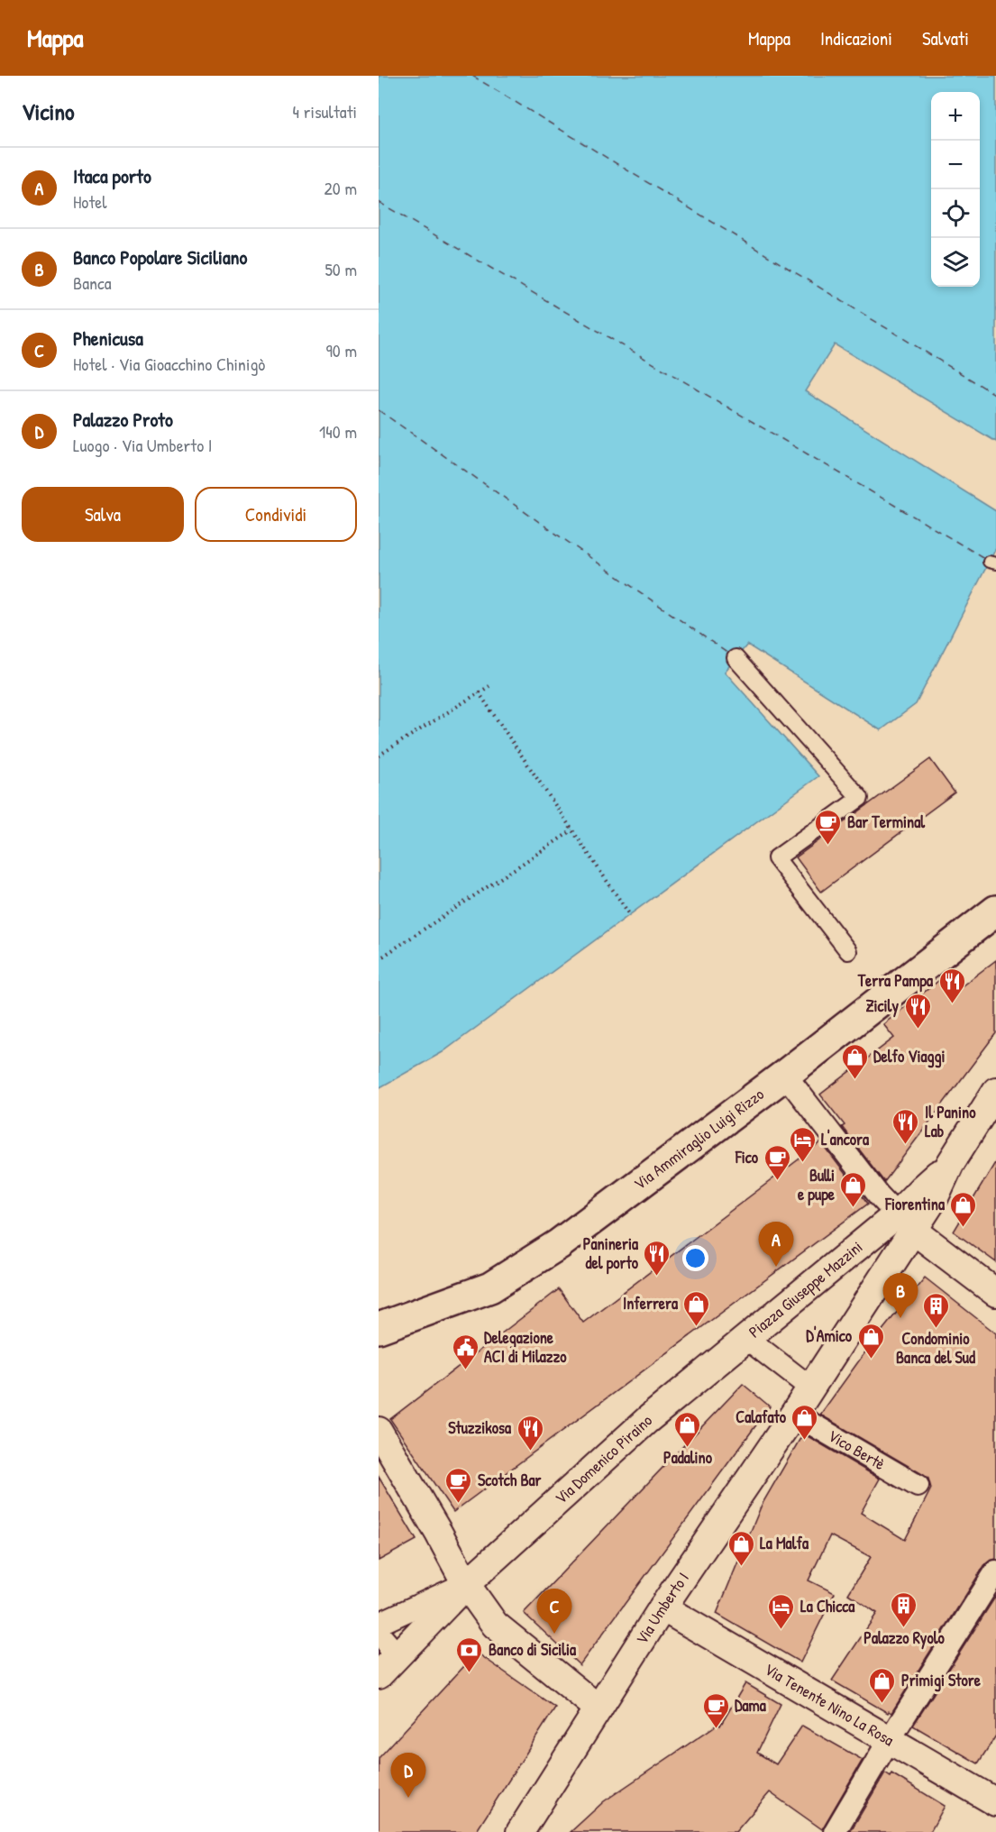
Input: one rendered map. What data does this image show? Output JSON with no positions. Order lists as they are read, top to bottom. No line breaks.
{"streets":{"main road":["Via Ammiraglio Luigi Rizzo"],"street":["Piazza Giuseppe Mazzini","Vico Bertè","Via Domenico Piraino","Via Umberto I","Via Tenente Nino La Rosa"]},"crossings":[["Piazza Giuseppe Mazzini","Via Domenico Piraino"],["Piazza Giuseppe Mazzini","Via Umberto I"],["Vico Bertè","Via Umberto I"],["Via Umberto I","Via Tenente Nino La Rosa"]],"places":{"cafe":["Bar Terminal","Fico","Scotch Bar","Dama"],"restaurant":["Terra Pampa","Zicily","Il Panino Lab","Panineria del porto","Stuzzikosa"],"shop":["Delfo Viaggi","Bulli e pupe","Fiorentina","Inferrera","D'Amico","Calafato","Padalino","La Malfa","Primigi Store"],"hotel":["L'ancora","La Chicca"],"building":["Condominio Banca del Sud","Palazzo Ryolo"],"public building":["Delegazione ACI di Milazzo"],"bank":["Banco di Sicilia"]},"page":{"header":"Mappa","nav":["Mappa","Indicazioni","Salvati"],"heading":["Vicino","4 risultati"],"map_buttons":["+","−"],"list":[{"mark":"A","name":"Itaca porto","note":"Hotel","value":"20 m"},{"mark":"B","name":"Banco Popolare Siciliano","note":"Banca","value":"50 m"},{"mark":"C","name":"Phenicusa","note":"Hotel · Via Gioacchino Chinigò","value":"90 m"},{"mark":"D","name":"Palazzo Proto","note":"Luogo · Via Umberto I","value":"140 m"}],"buttons":["Salva","Condividi"],"pins":["A","B","C","D"]}}
